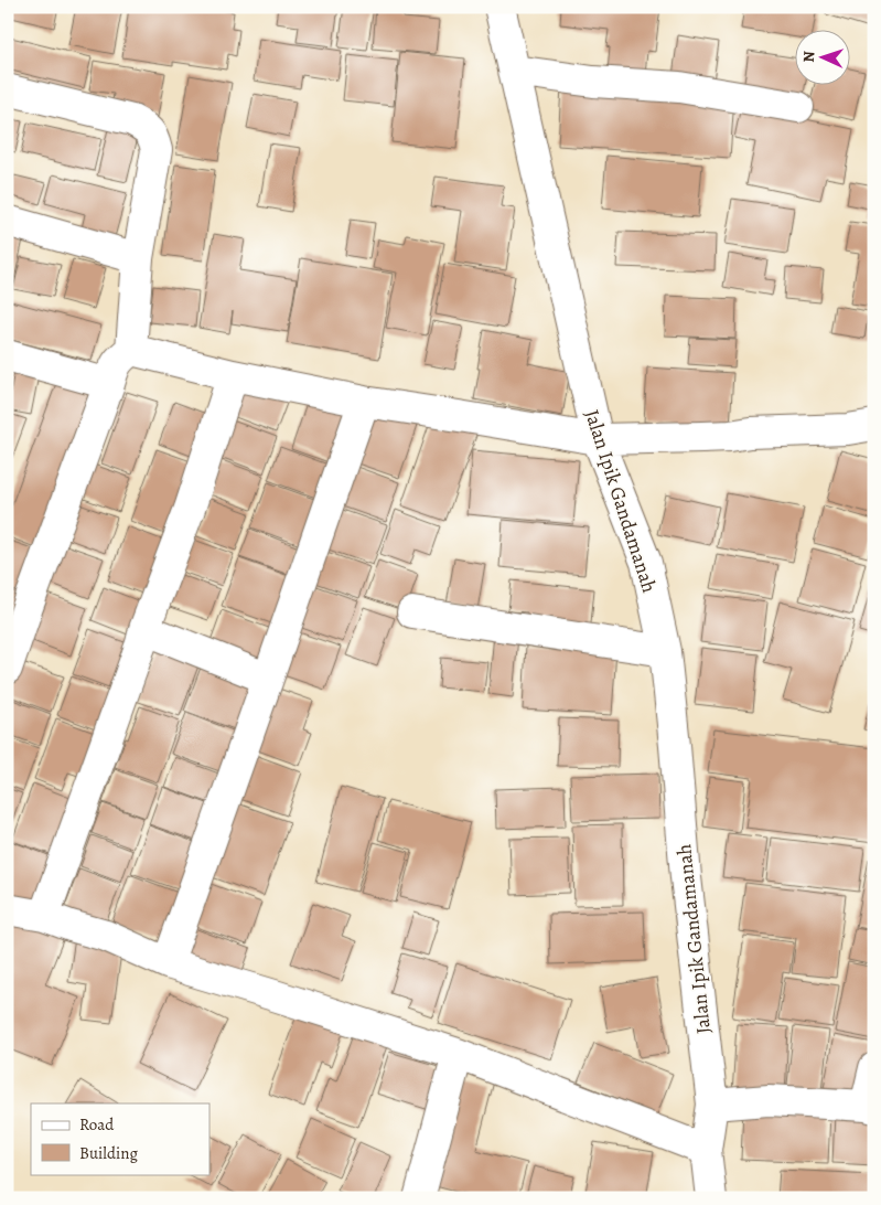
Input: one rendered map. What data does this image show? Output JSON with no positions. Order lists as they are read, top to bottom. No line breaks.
{"streets":{"street":["Jalan Ipik Gandamanah"]},"legend":["Road","Building"],"north":"left"}
